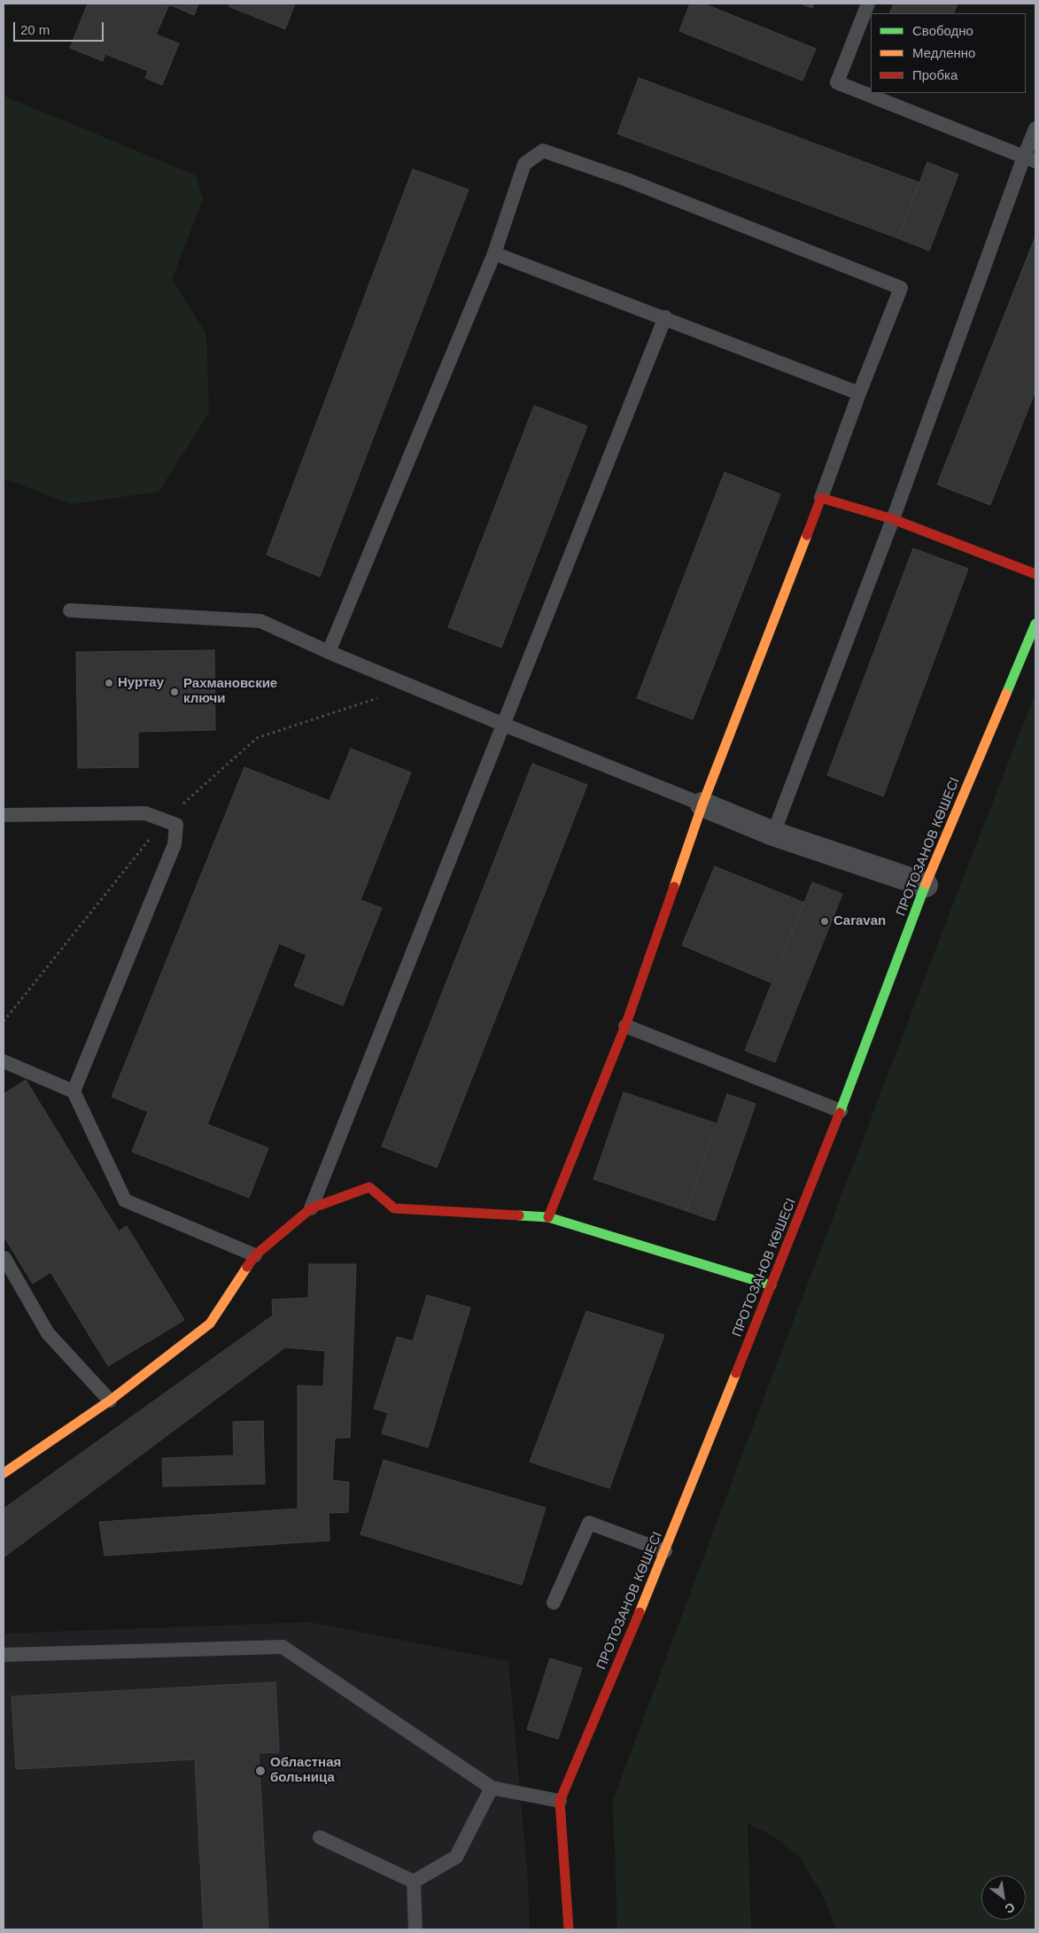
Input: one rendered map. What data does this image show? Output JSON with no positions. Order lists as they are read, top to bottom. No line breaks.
{"streets":{"street":["ПРОТОЗАНОВ КӨШЕСІ"]},"places":["Нуртау","Рахмановские ключи","Caravan","Областная больница"],"legend":["Свободно","Медленно","Пробка"],"scale_bar":"20 m","north":"bottom right"}
